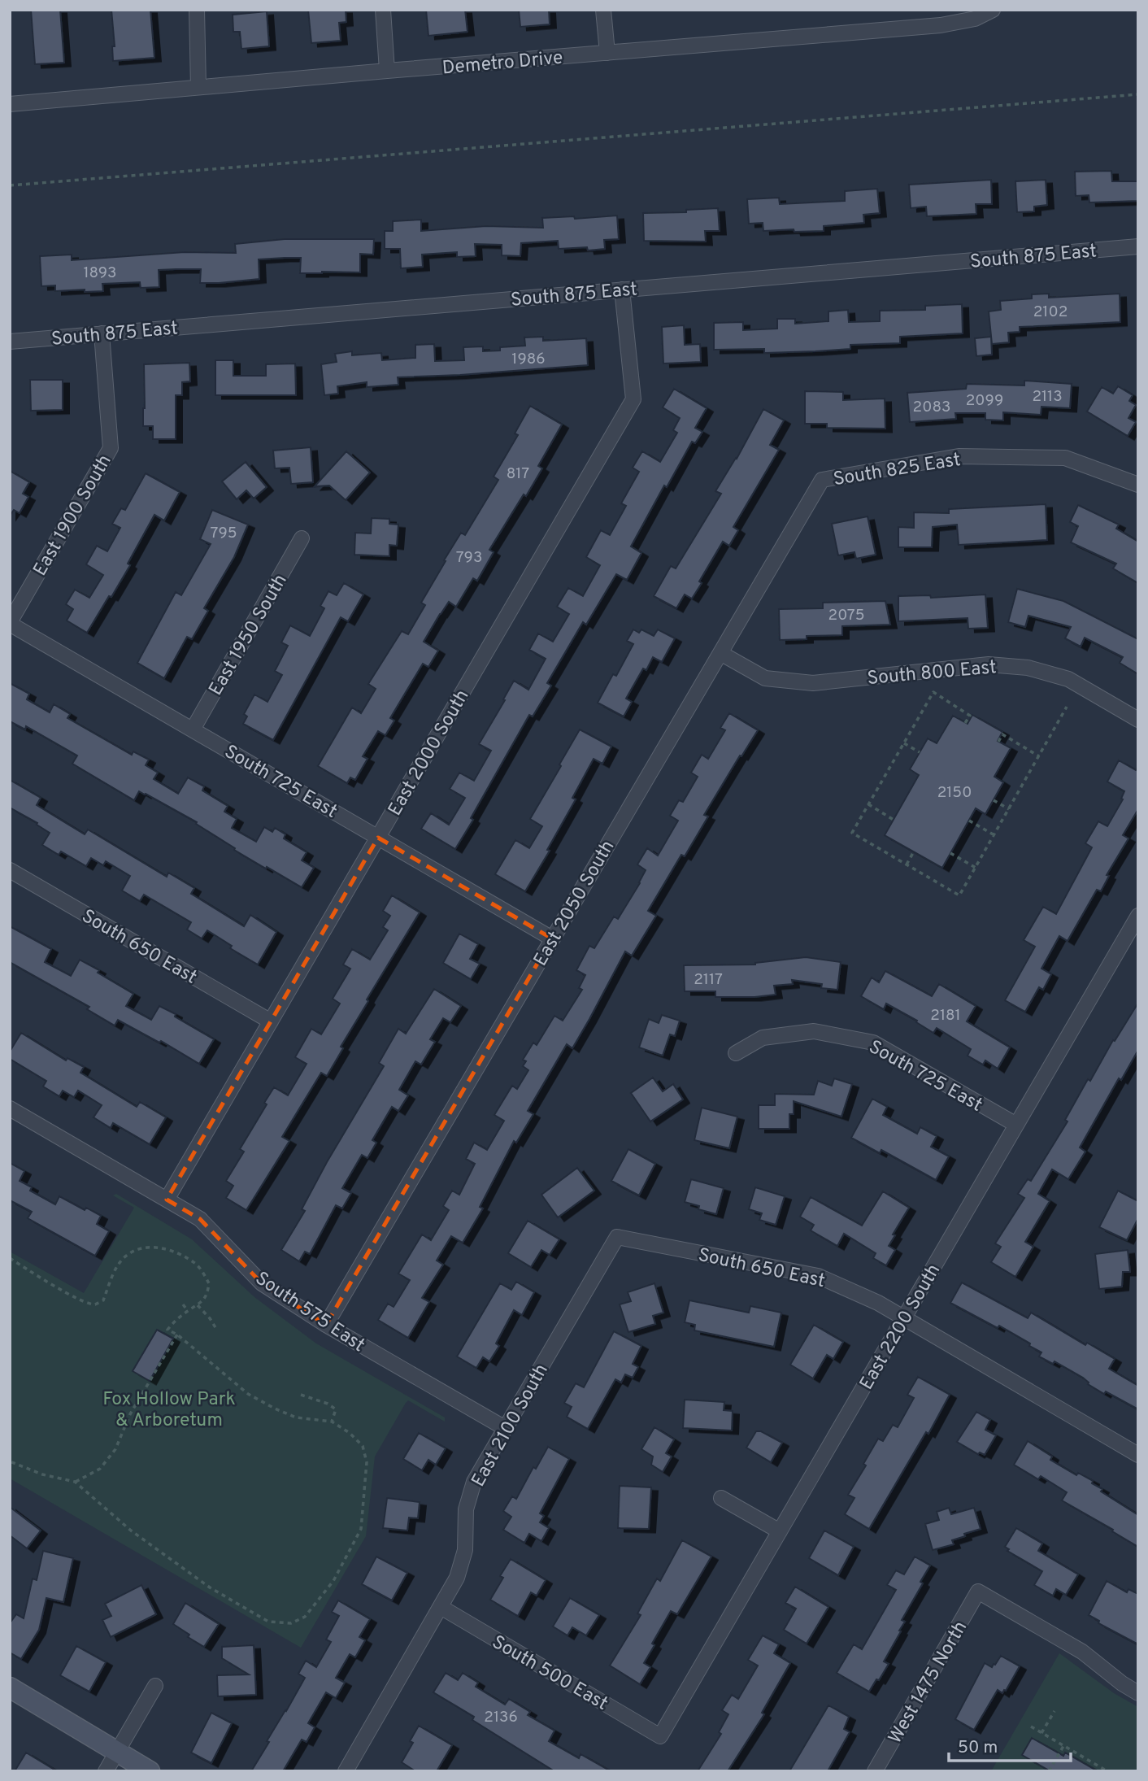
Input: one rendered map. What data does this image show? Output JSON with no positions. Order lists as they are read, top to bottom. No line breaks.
{"streets":{"street":["Demetro Drive","South 875 East","South 825 East","East 1900 South","East 1950 South","South 800 East","East 2000 South","South 725 East","East 2050 South","South 650 East","South 575 East","East 2200 South","East 2100 South","South 500 East","West 1475 North"]},"crossings":[["South 875 East","East 1900 South"],["South 875 East","East 2000 South"],["South 825 East","East 2050 South"],["East 1900 South","South 725 East"],["East 1950 South","South 725 East"],["South 800 East","East 2050 South"],["East 2000 South","South 725 East"],["East 2000 South","South 650 East"],["East 2000 South","South 575 East"],["South 725 East","East 2050 South"],["South 725 East","East 2200 South"],["East 2050 South","South 575 East"],["South 650 East","East 2200 South"],["South 650 East","East 2100 South"],["South 575 East","East 2100 South"],["East 2200 South","South 500 East"],["East 2100 South","South 500 East"]],"parks":["Fox Hollow Park & Arboretum"],"house_numbers":["1893","2102","1986","2113","2099","2083","817","795","793","2075","2150","2117","2181","2136"],"scale_bar":"50 m"}
